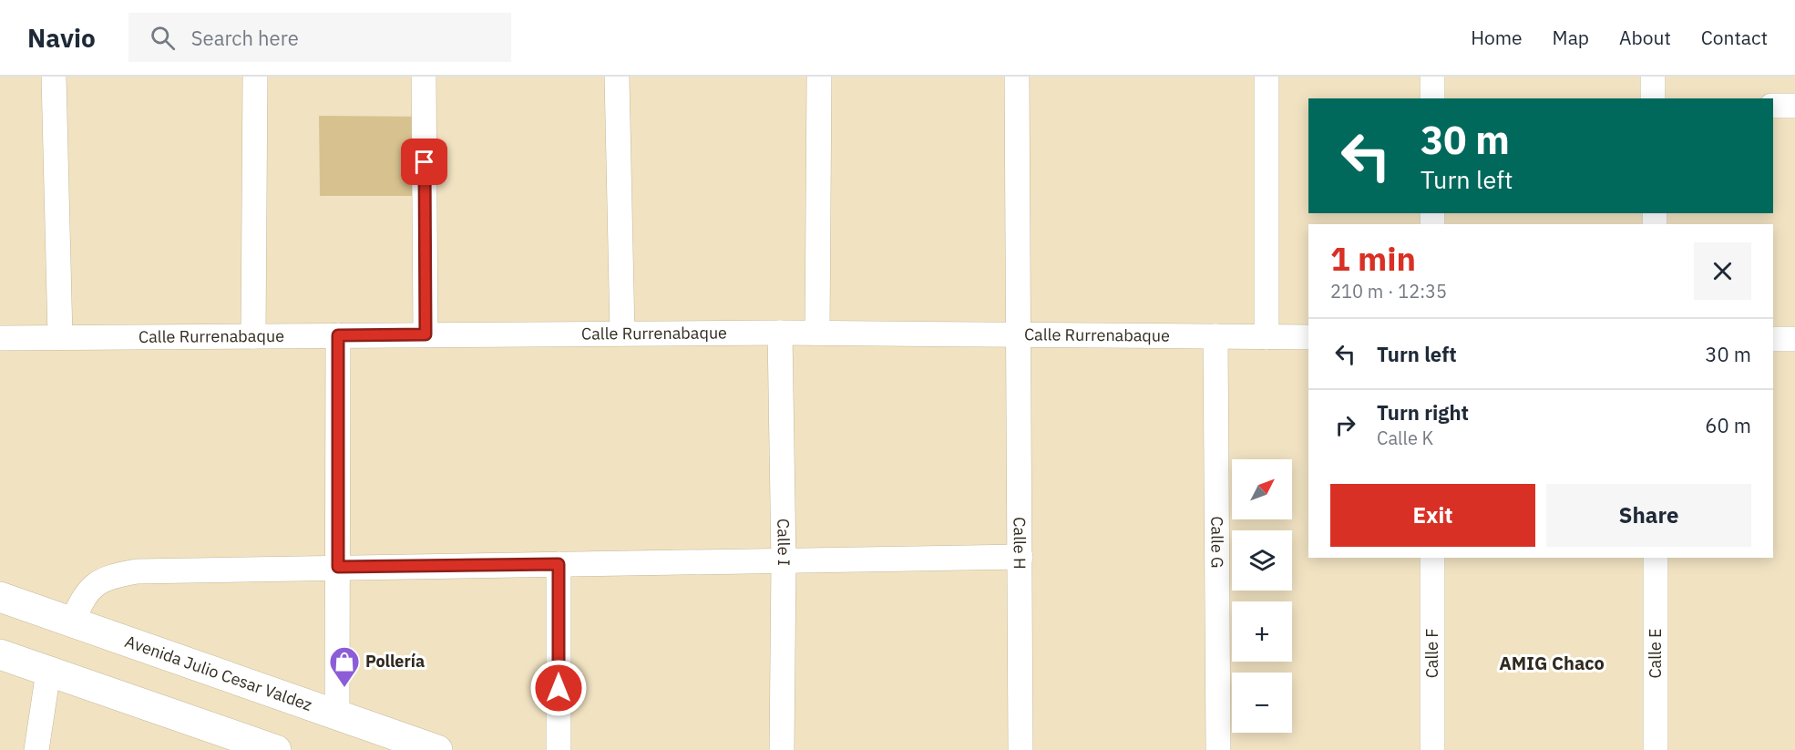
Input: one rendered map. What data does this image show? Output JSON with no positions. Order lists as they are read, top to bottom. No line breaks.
{"streets":{"main road":["Avenida Julio Cesar Valdez"],"street":["Calle Rurrenabaque","Calle I","Calle H","Calle G","Calle F","Calle E"]},"crossings":[["Calle Rurrenabaque","Calle I"],["Calle Rurrenabaque","Calle H"],["Calle Rurrenabaque","Calle G"]],"districts":["AMIG Chaco"],"places":{"shop":["Pollería"]},"north":"top right","page":{"header":"Navio","search":"Search here","nav":["Home","Map","About","Contact"],"turn":["30 m","Turn left"],"heading":["1 min","210 m · 12:35"],"list":[{"name":"Turn left","value":"30 m"},{"name":"Turn right","note":"Calle K","value":"60 m"}],"map_buttons":["+","−"],"buttons":["Exit","Share"]}}
